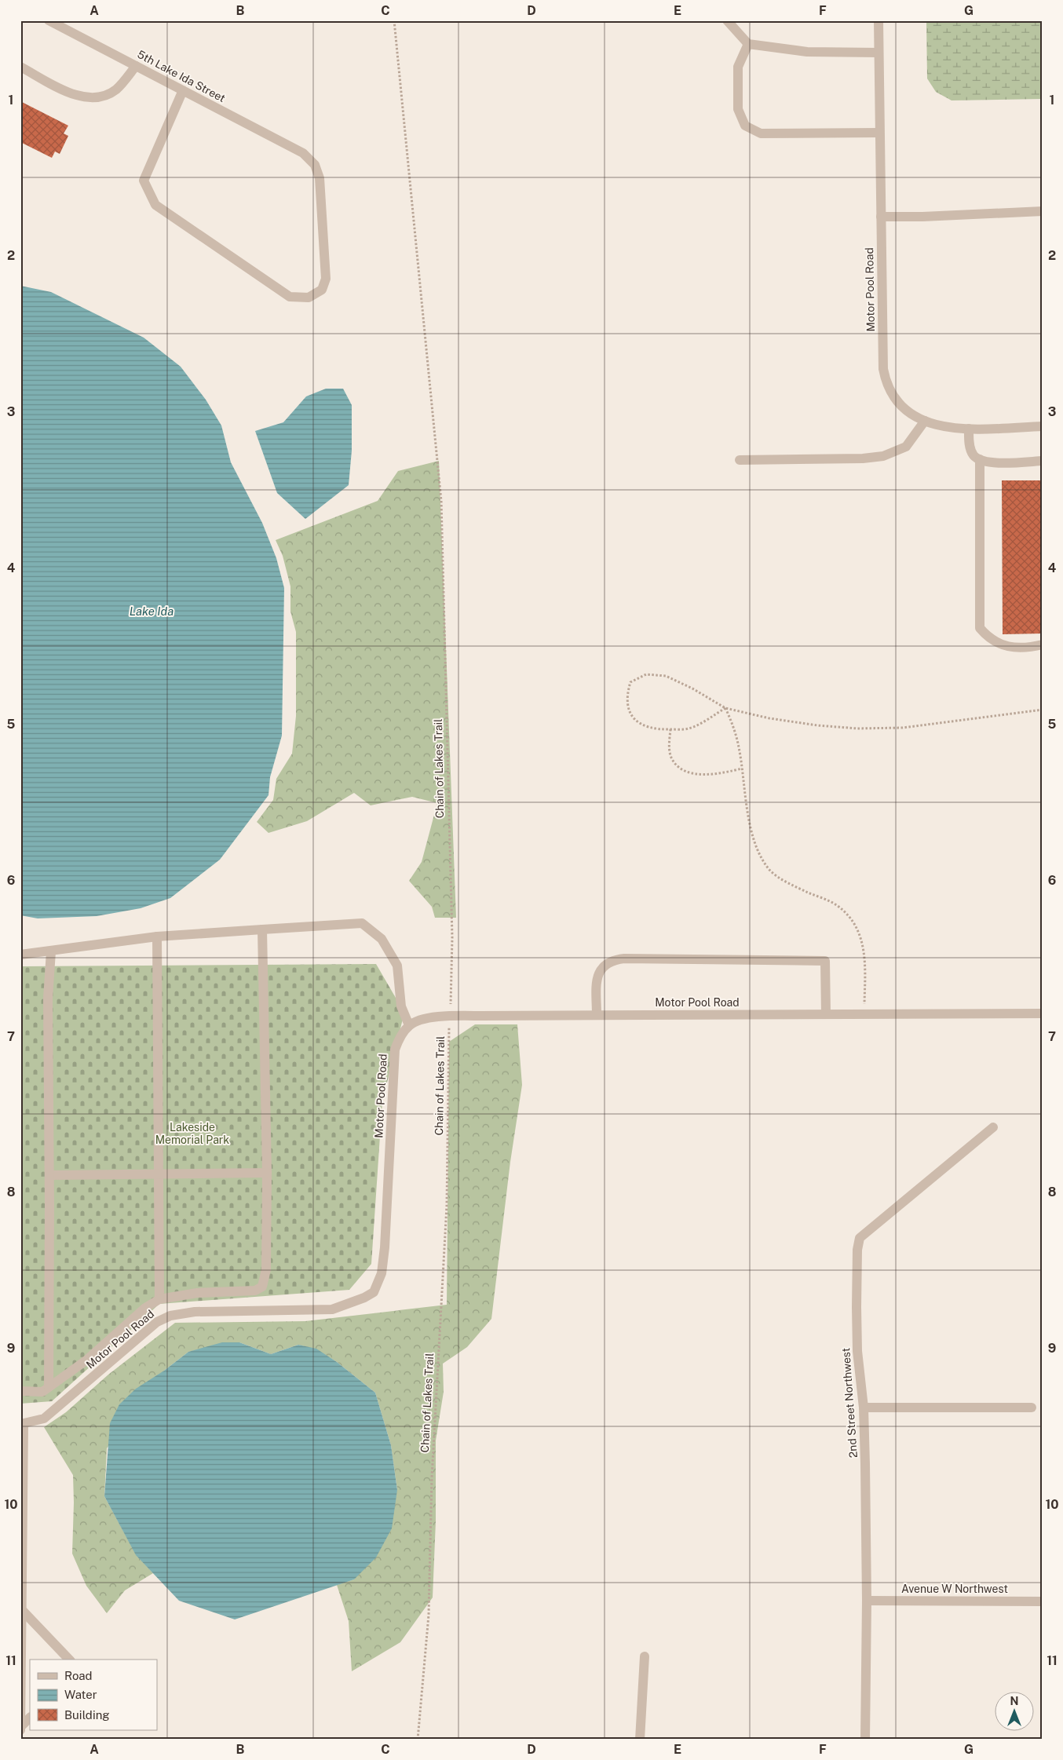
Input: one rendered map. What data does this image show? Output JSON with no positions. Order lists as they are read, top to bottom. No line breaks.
{"streets":{"street":["5th Lake Ida Street","Motor Pool Road","2nd Street Northwest","Avenue W Northwest"],"path":["Chain of Lakes Trail"]},"crossings":[["Motor Pool Road","Chain of Lakes Trail"],["2nd Street Northwest","Avenue W Northwest"]],"water":["Lake Ida"],"parks":["Lakeside Memorial Park"],"legend":["Road","Water","Building"],"north":"top","grid":{"columns":["A","B","C","D","E","F","G"],"rows":["1","2","3","4","5","6","7","8","9","10","11"]}}
